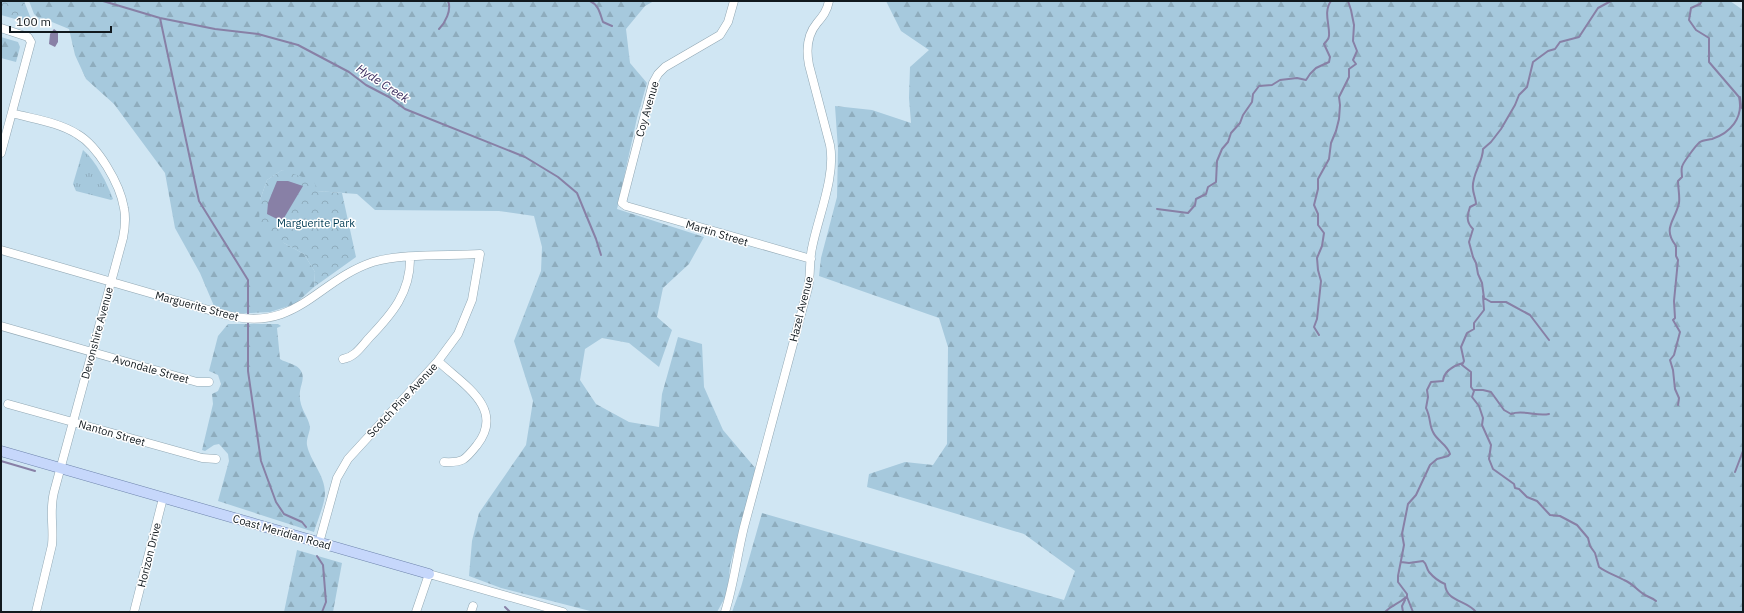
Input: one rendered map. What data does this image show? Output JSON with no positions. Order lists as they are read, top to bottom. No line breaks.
{"streets":{"main road":["Coast Meridian Road"],"street":["Coy Avenue","Martin Street","Marguerite Street","Hazel Avenue","Devonshire Avenue","Avondale Street","Scotch Pine Avenue","Nanton Street","Horizon Drive"]},"crossings":[["Coy Avenue","Martin Street"],["Martin Street","Hazel Avenue"],["Marguerite Street","Devonshire Avenue"],["Marguerite Street","Scotch Pine Avenue"],["Devonshire Avenue","Avondale Street"],["Devonshire Avenue","Nanton Street"],["Devonshire Avenue","Coast Meridian Road"],["Scotch Pine Avenue","Coast Meridian Road"],["Coast Meridian Road","Horizon Drive"]],"water":["Hyde Creek"],"parks":["Marguerite Park"],"scale_bar":"100 m"}
